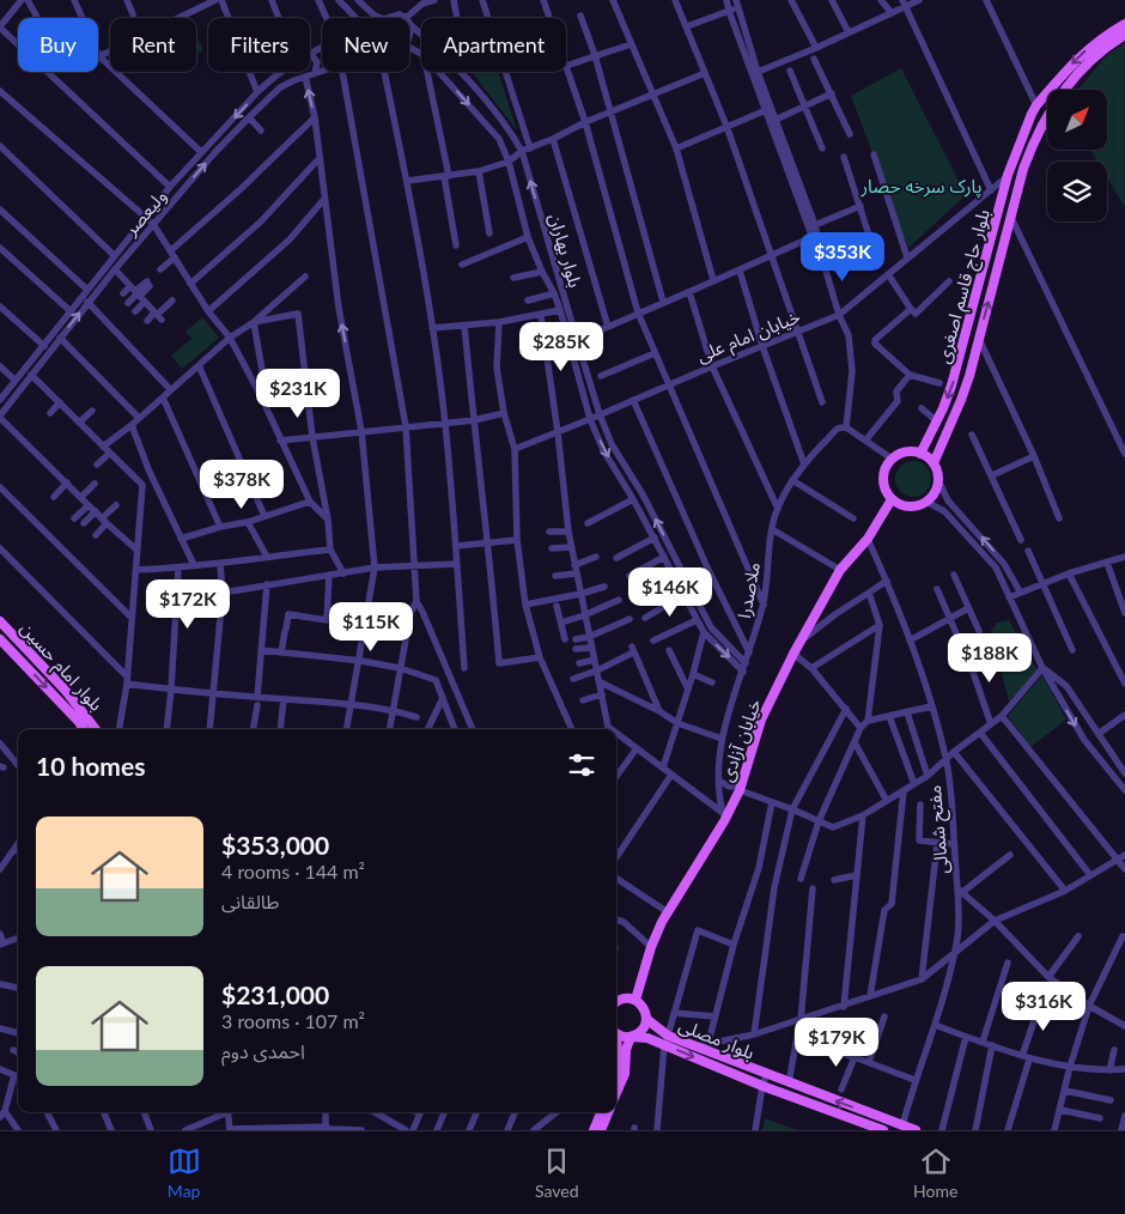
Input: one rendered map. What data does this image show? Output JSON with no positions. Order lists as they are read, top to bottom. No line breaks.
{"streets":{"main road":["بلوار حاج قاسم اصغری","بلوار امام حسین","خیابان آزادی","بلوار مصلی"],"street":["ولیعصر","بلوار بهاران","خیابان امام علی","ملاصدرا","مفتح شمالی"]},"crossings":[["بلوار بهاران","خیابان امام علی"],["بلوار بهاران","ملاصدرا"],["بلوار حاج قاسم اصغری","خیابان امام علی"],["بلوار حاج قاسم اصغری","خیابان آزادی"],["ملاصدرا","خیابان آزادی"],["خیابان آزادی","مفتح شمالی"],["خیابان آزادی","بلوار مصلی"],["مفتح شمالی","بلوار مصلی"]],"parks":["پارک سرخه حصار"],"north":"top right","page":{"chip":["Buy","Rent","Filters","New","Apartment"],"price":["$353K","$285K","$231K","$378K","$146K","$172K","$115K","$188K","$316K","$179K"],"heading":"10 homes","list":[{"name":"$353,000","note":"4 rooms · 144 m² · طالقانی"},{"name":"$231,000","note":"3 rooms · 107 m² · احمدی دوم"}],"tabs":["Map","Saved","Home"]}}
